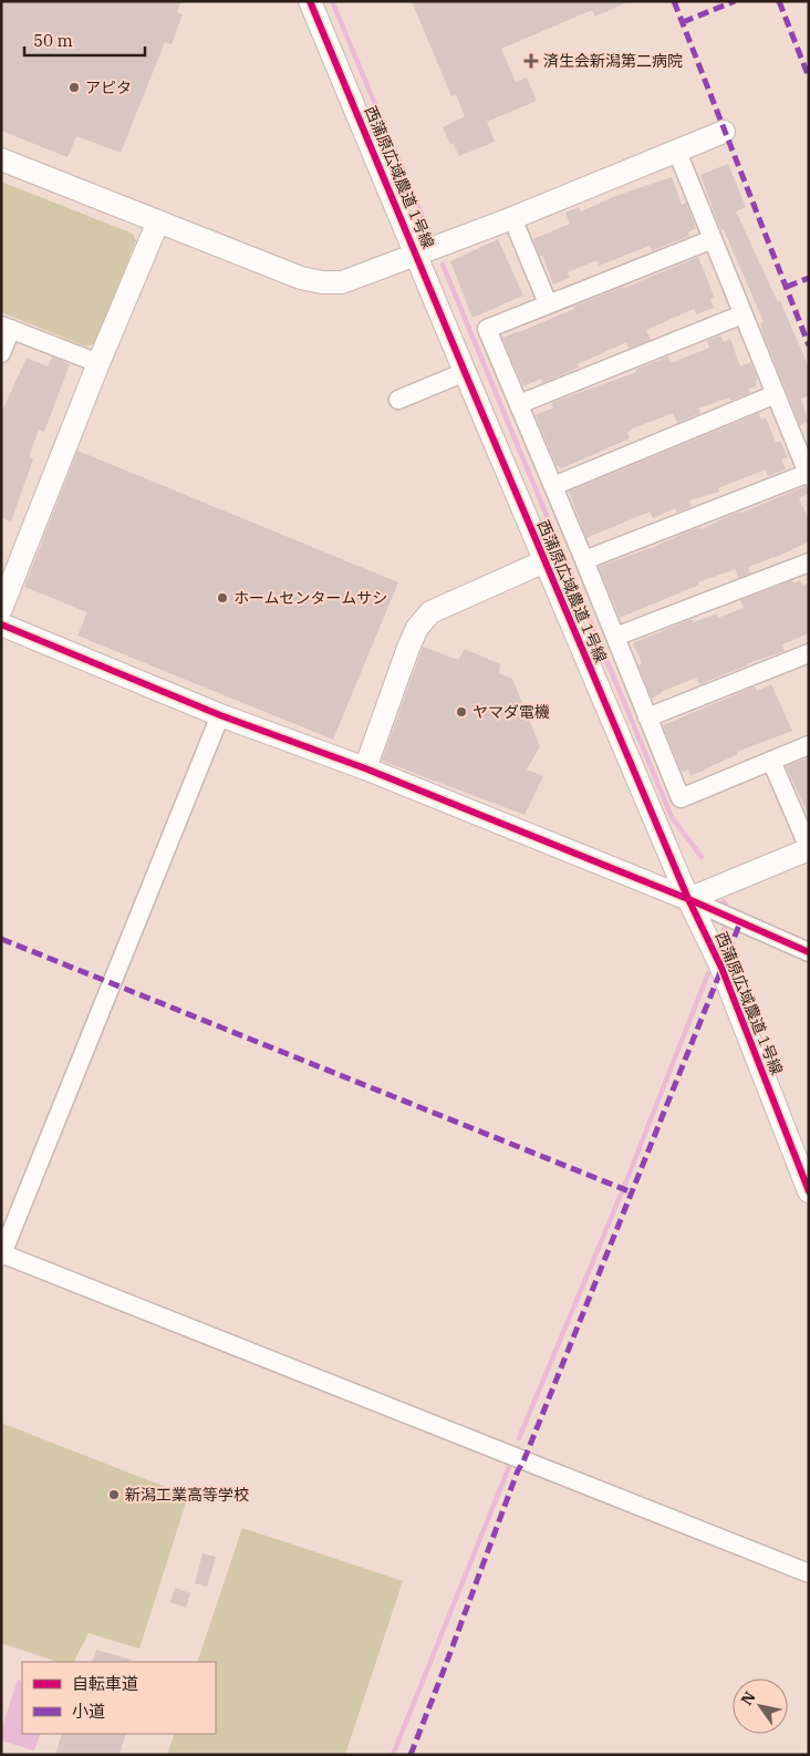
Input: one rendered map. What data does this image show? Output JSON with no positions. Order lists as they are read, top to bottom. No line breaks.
{"streets":{"street":["西蒲原広域農道 1号線"]},"places":{"health":["済生会新潟第二病院"],"other":["アピタ","ホームセンタームサシ","ヤマダ電機","新潟工業高等学校"]},"legend":["自転車道","小道"],"scale_bar":"50 m","north":"top left"}
